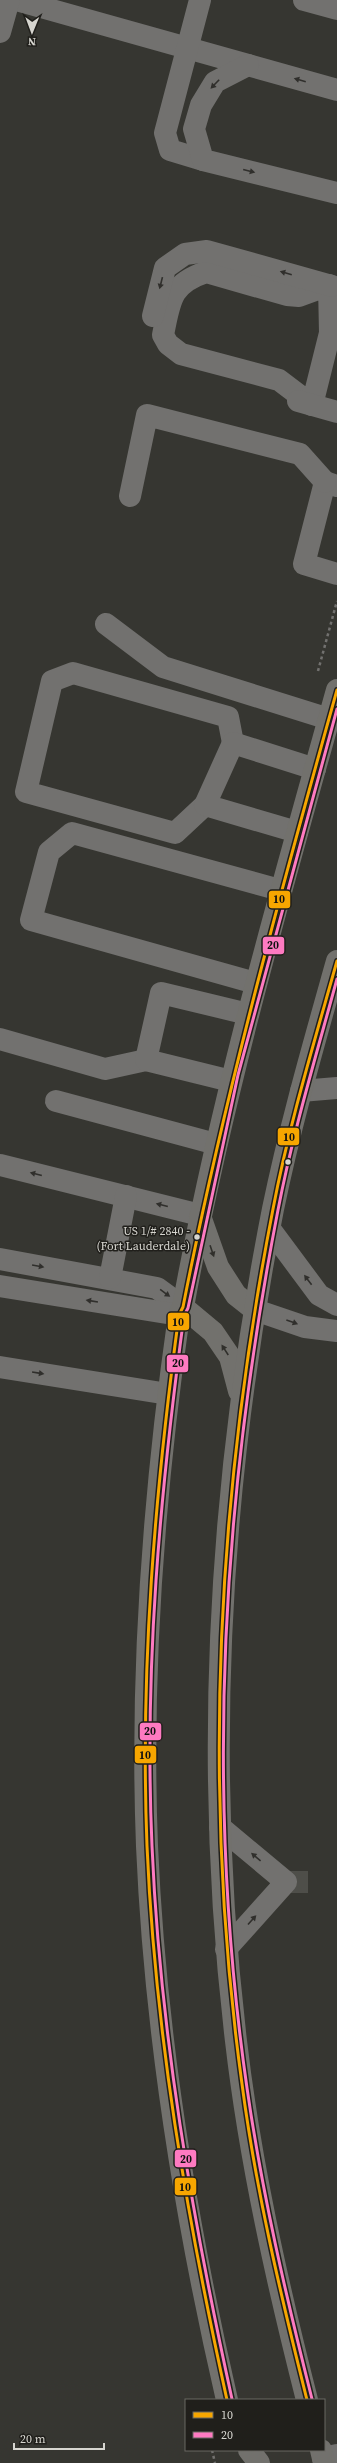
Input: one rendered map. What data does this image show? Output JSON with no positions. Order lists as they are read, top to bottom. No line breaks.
{"places":["US 1/# 2840 - (Fort Lauderdale)"],"lines":["transit line 10","transit line 20"],"legend":["10","20"],"scale_bar":"20 m","north":"bottom"}
